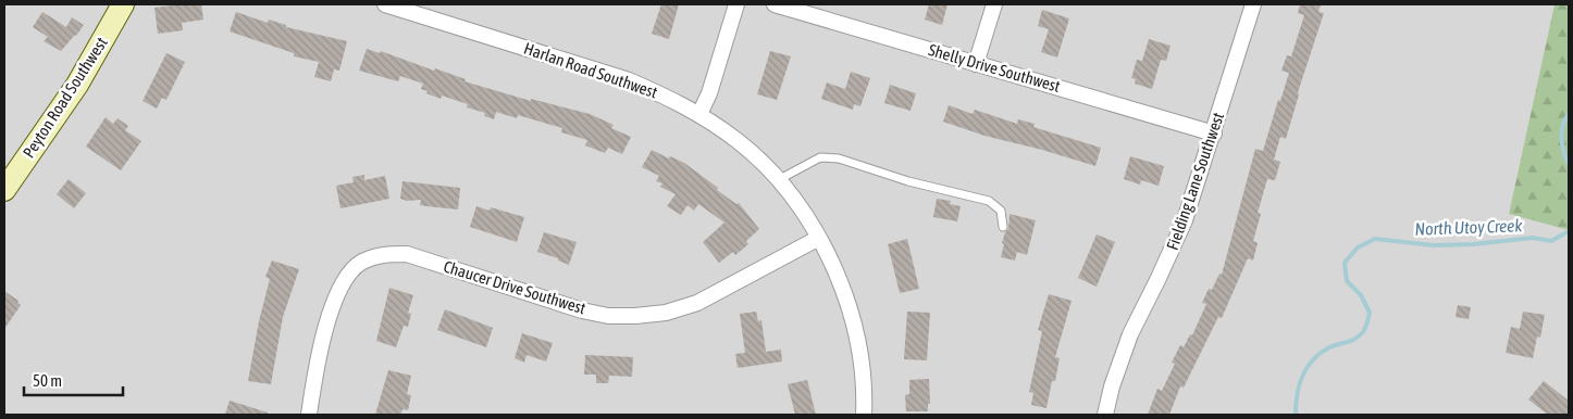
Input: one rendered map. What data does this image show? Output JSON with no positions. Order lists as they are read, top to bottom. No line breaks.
{"streets":{"street":["Shelly Drive Southwest","Harlan Road Southwest","Peyton Road Southwest","Fielding Lane Southwest","Chaucer Drive Southwest"]},"crossings":[["Shelly Drive Southwest","Fielding Lane Southwest"],["Harlan Road Southwest","Chaucer Drive Southwest"]],"water":["North Utoy Creek"],"scale_bar":"50 m"}
